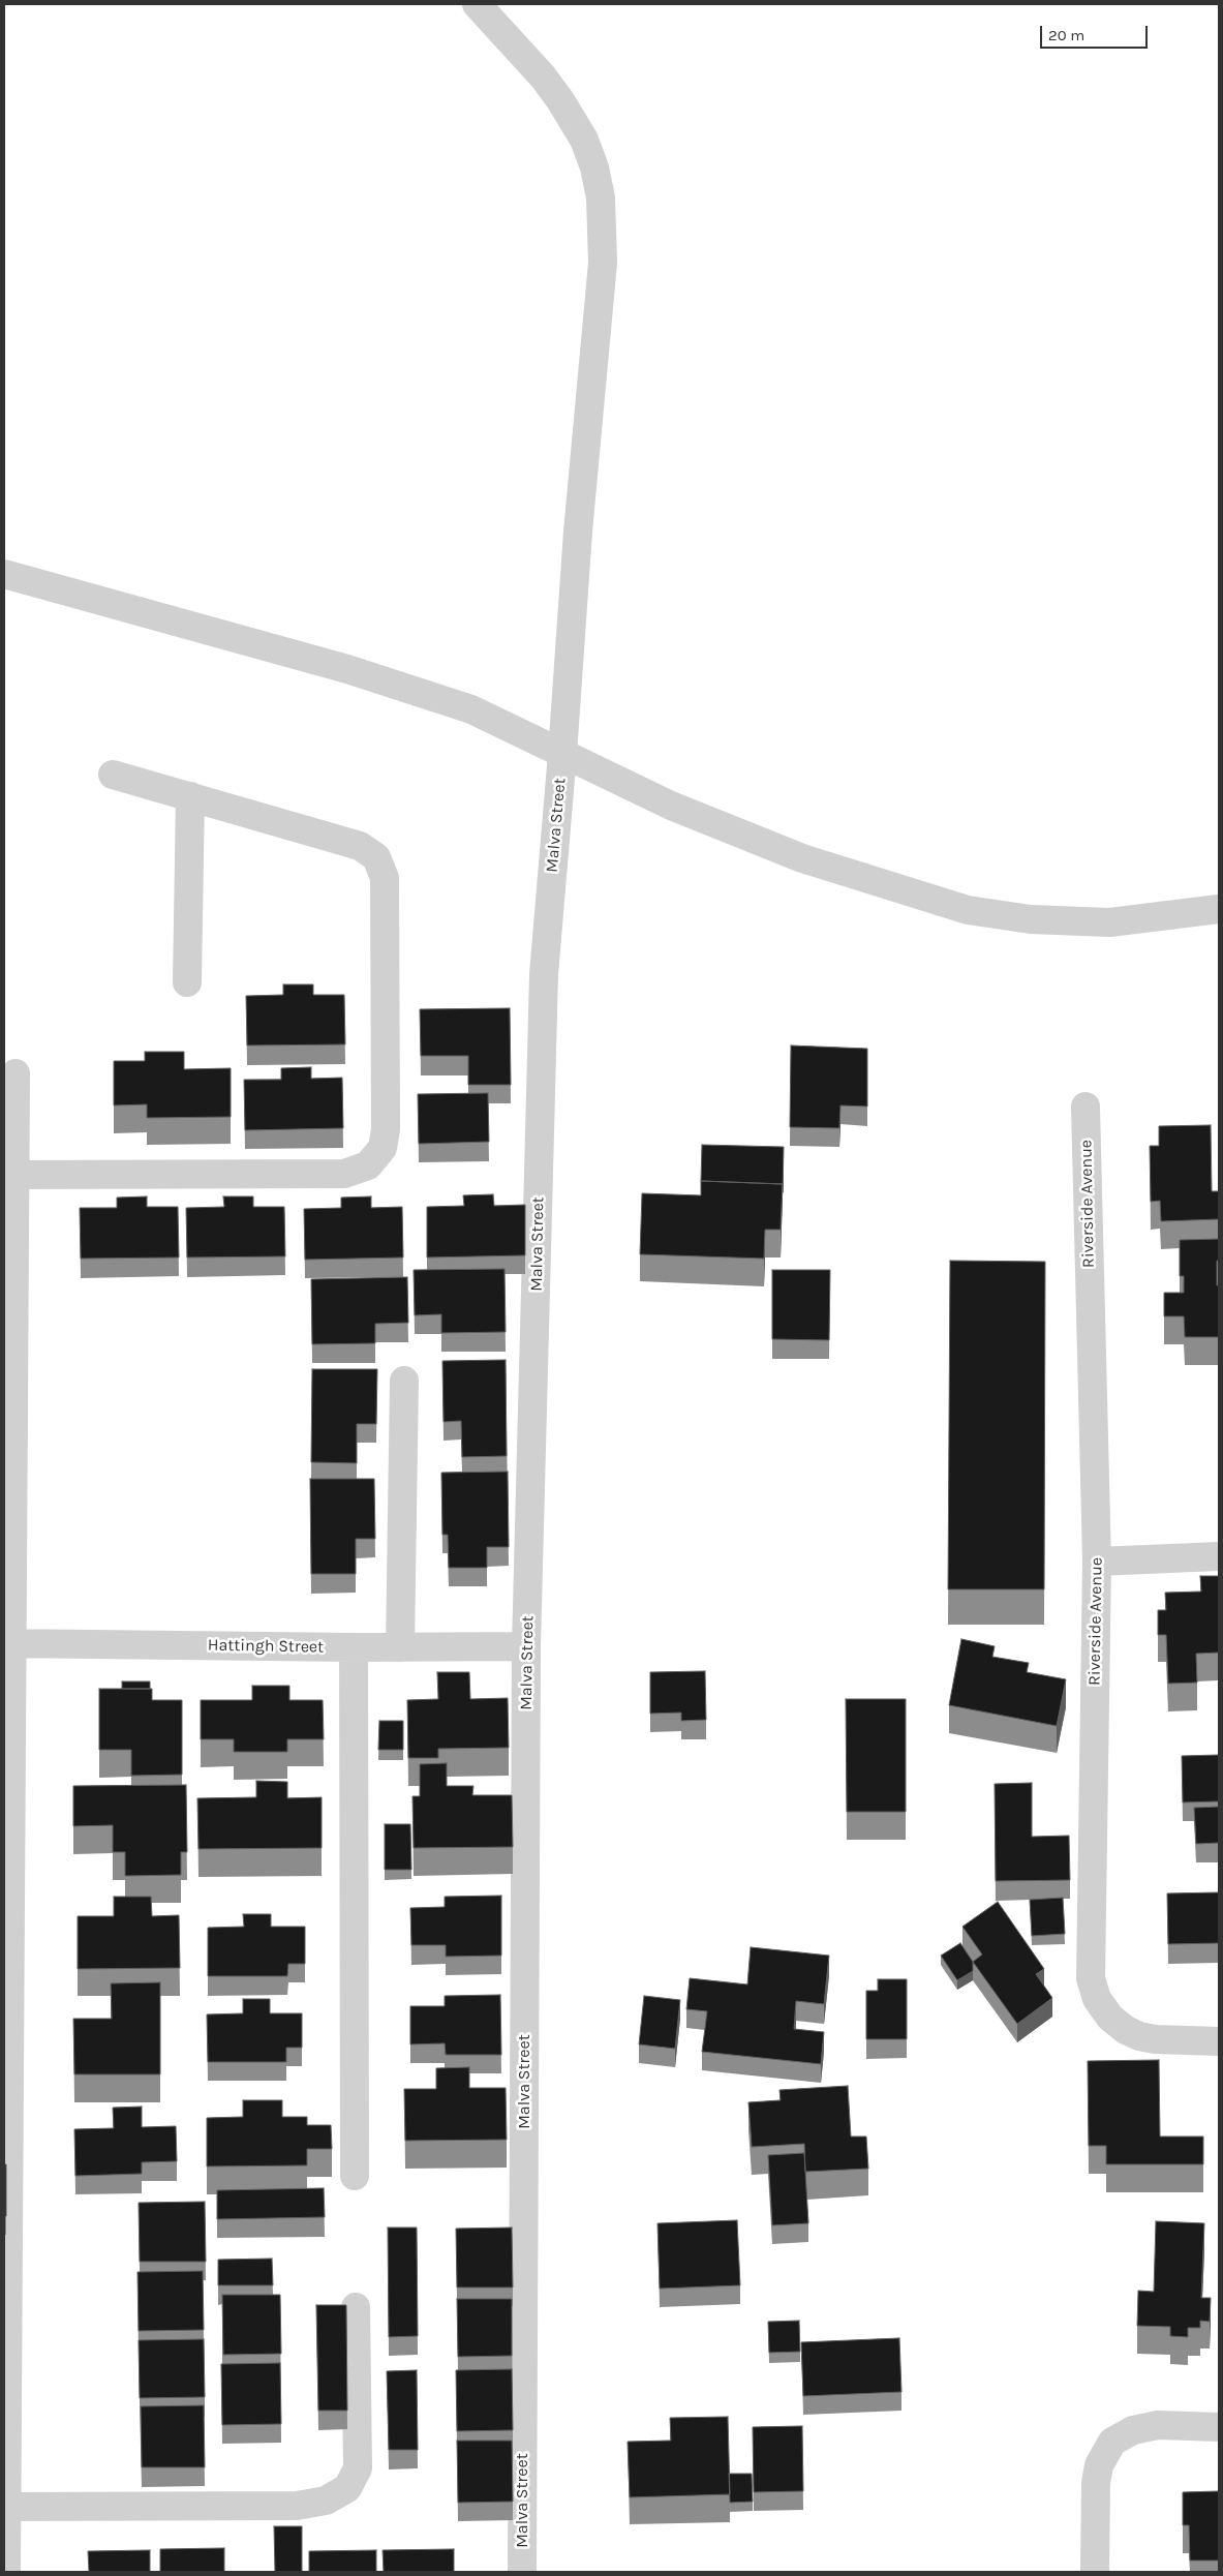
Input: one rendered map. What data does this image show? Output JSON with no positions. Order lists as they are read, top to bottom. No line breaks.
{"streets":{"street":["Malva Street","Riverside Avenue","Hattingh Street"]},"crossings":[["Malva Street","Hattingh Street"]],"scale_bar":"20 m"}
